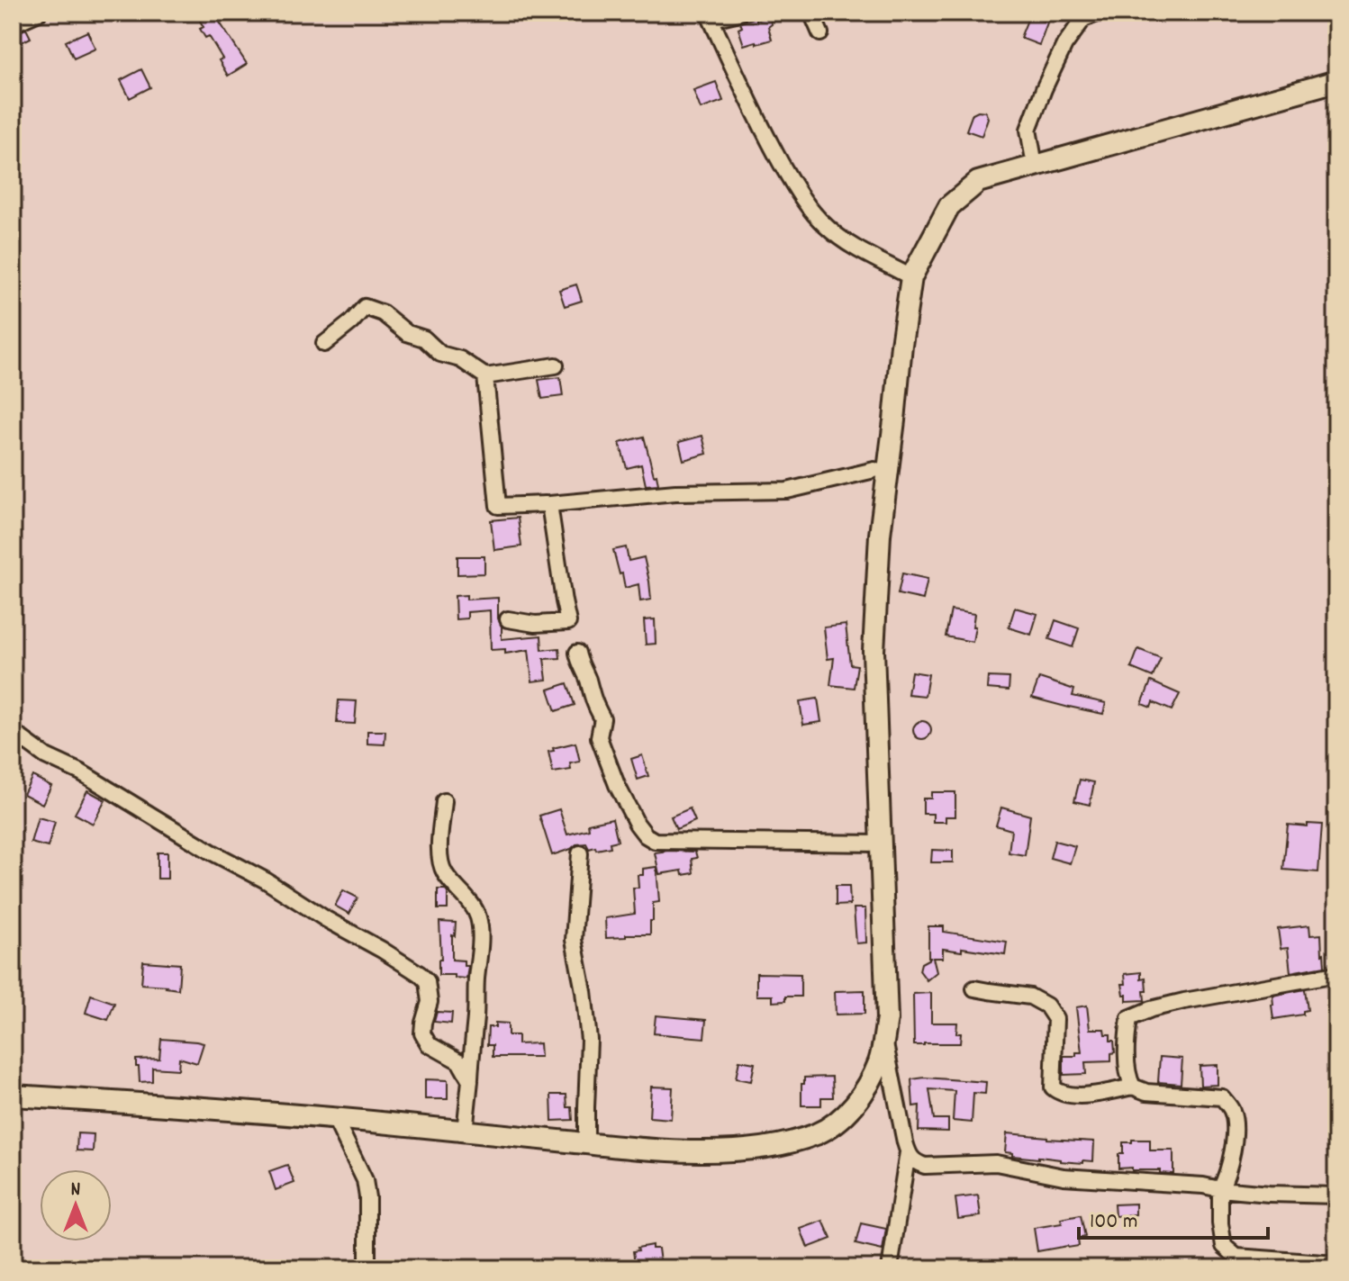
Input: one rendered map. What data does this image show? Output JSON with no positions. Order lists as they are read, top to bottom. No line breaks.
{"scale_bar":"100 m","north":"top"}
